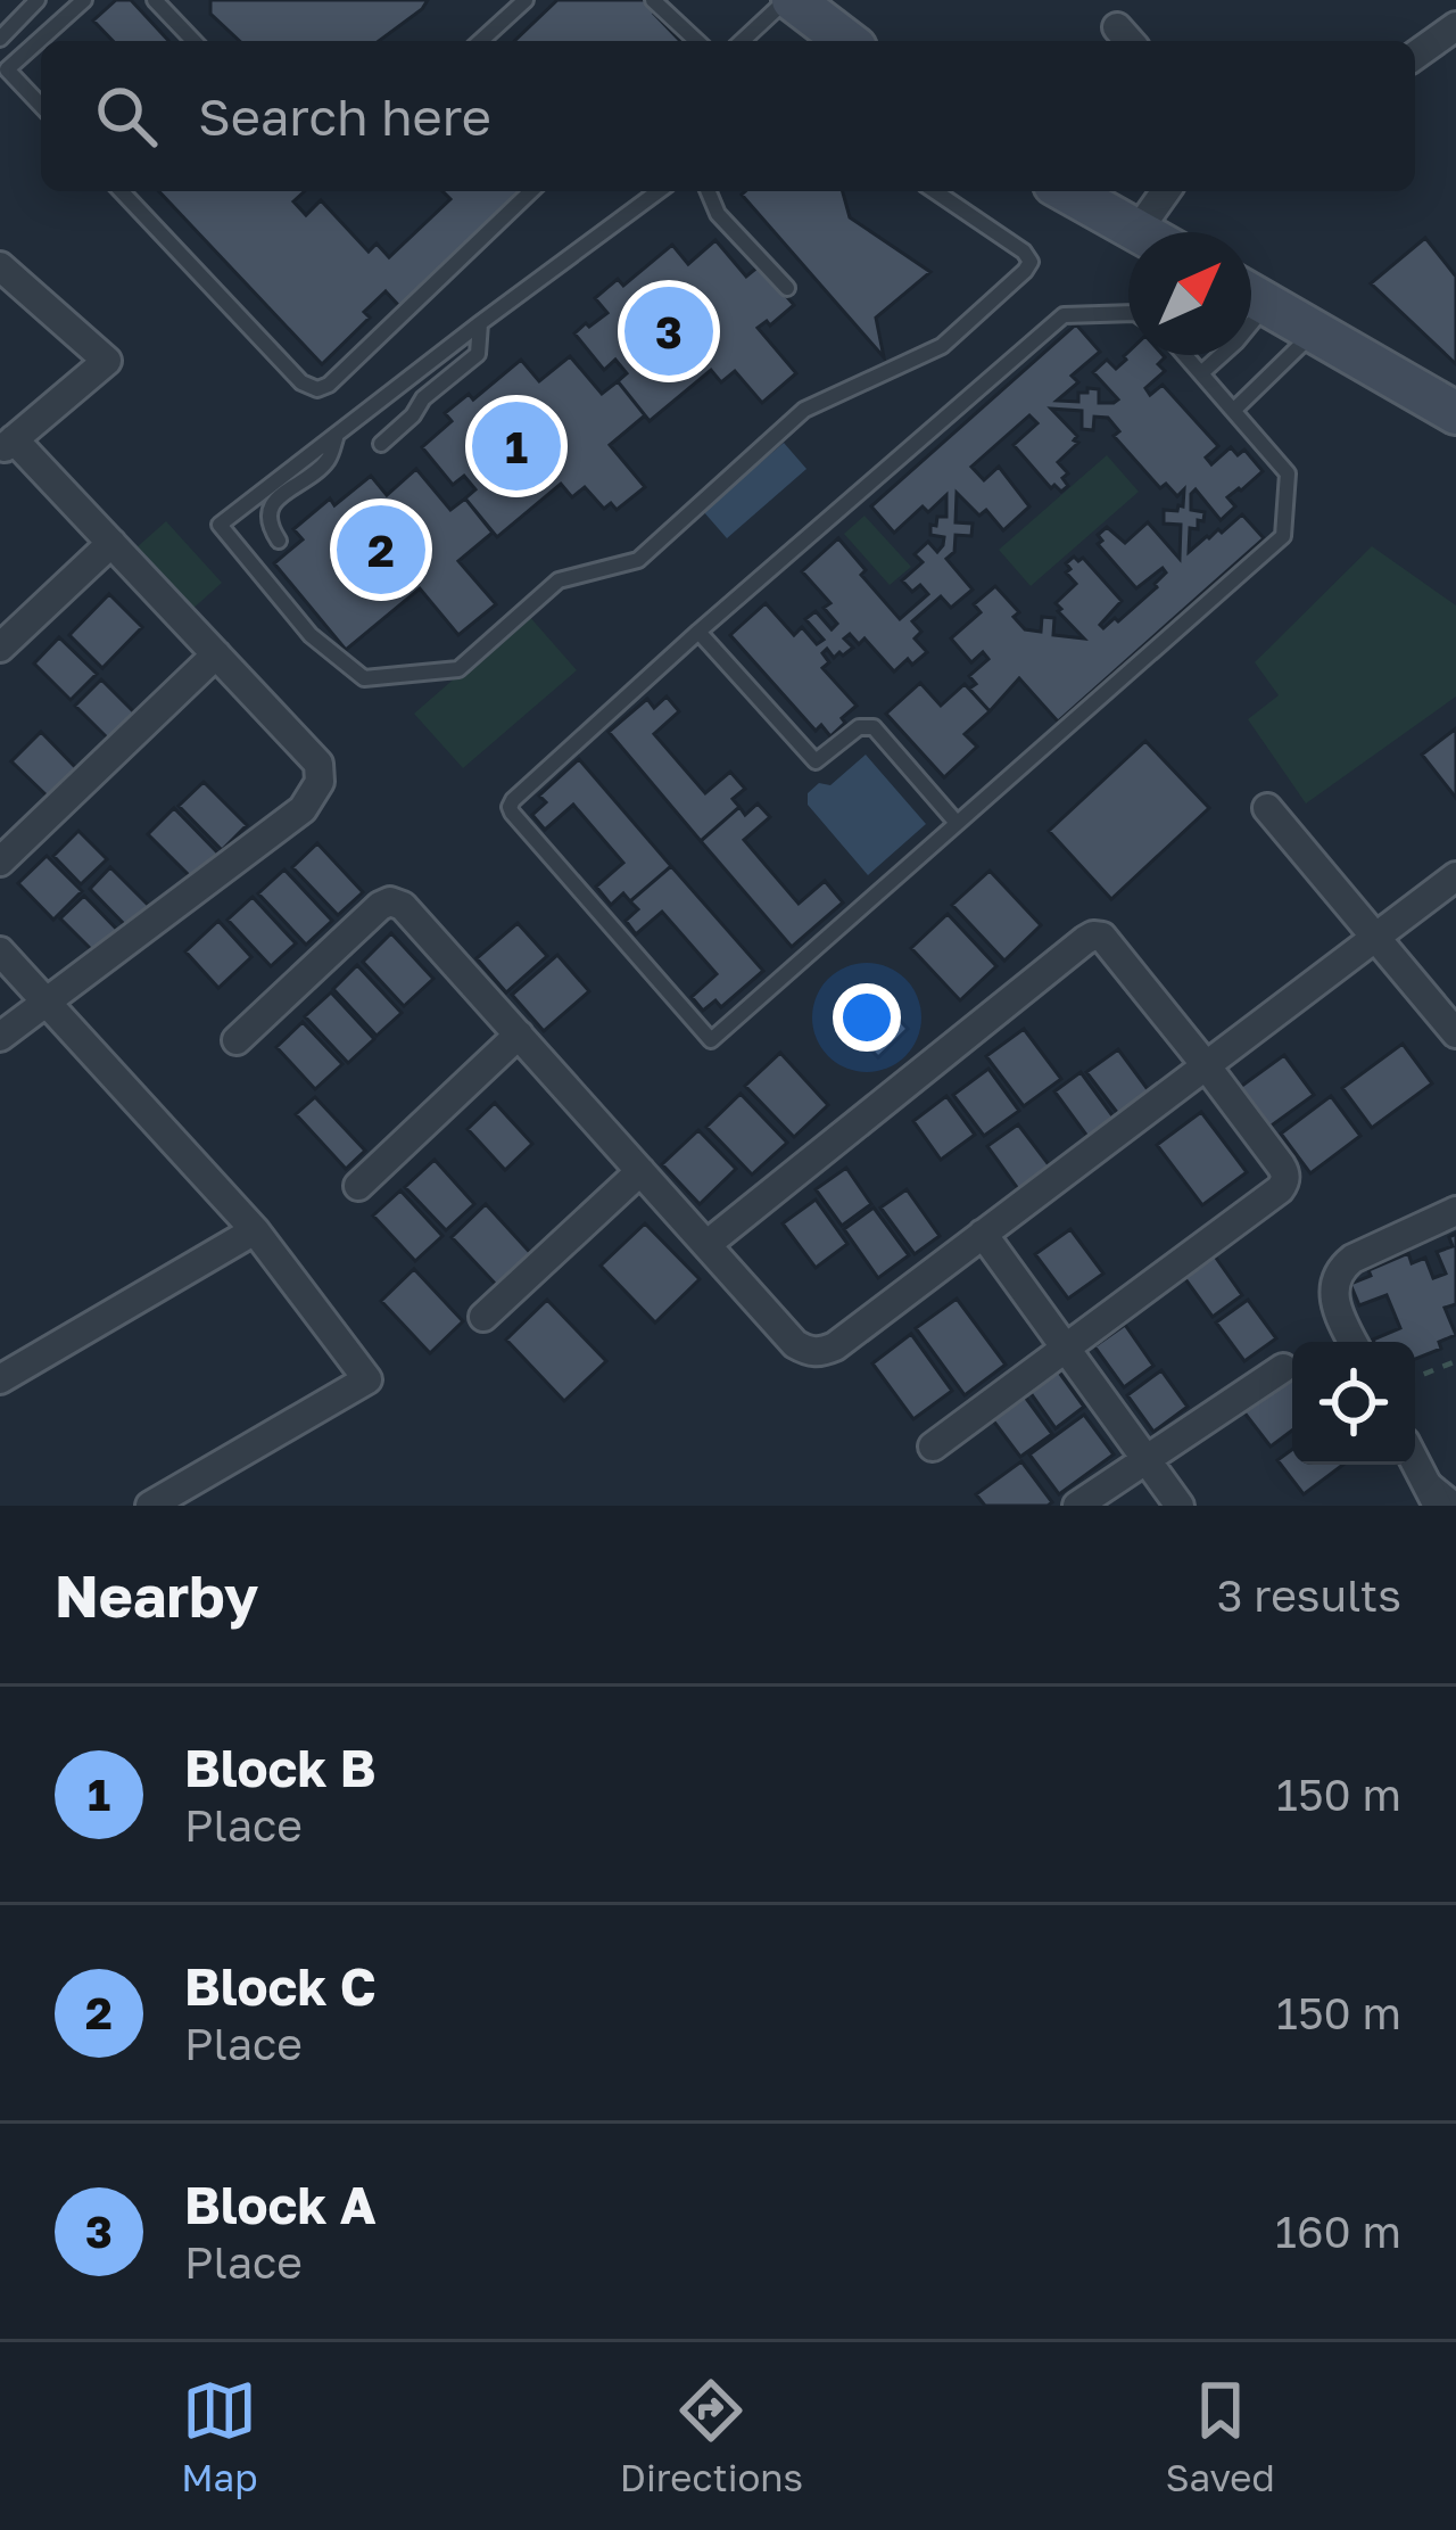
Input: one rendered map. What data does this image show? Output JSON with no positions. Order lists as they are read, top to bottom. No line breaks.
{"north":"top right","page":{"search":"Search here","pins":["3","1","2"],"heading":["Nearby","3 results"],"list":[{"mark":"1","name":"Block B","note":"Place","value":"150 m"},{"mark":"2","name":"Block C","note":"Place","value":"150 m"},{"mark":"3","name":"Block A","note":"Place","value":"160 m"}],"nav":["Map","Directions","Saved"]}}
